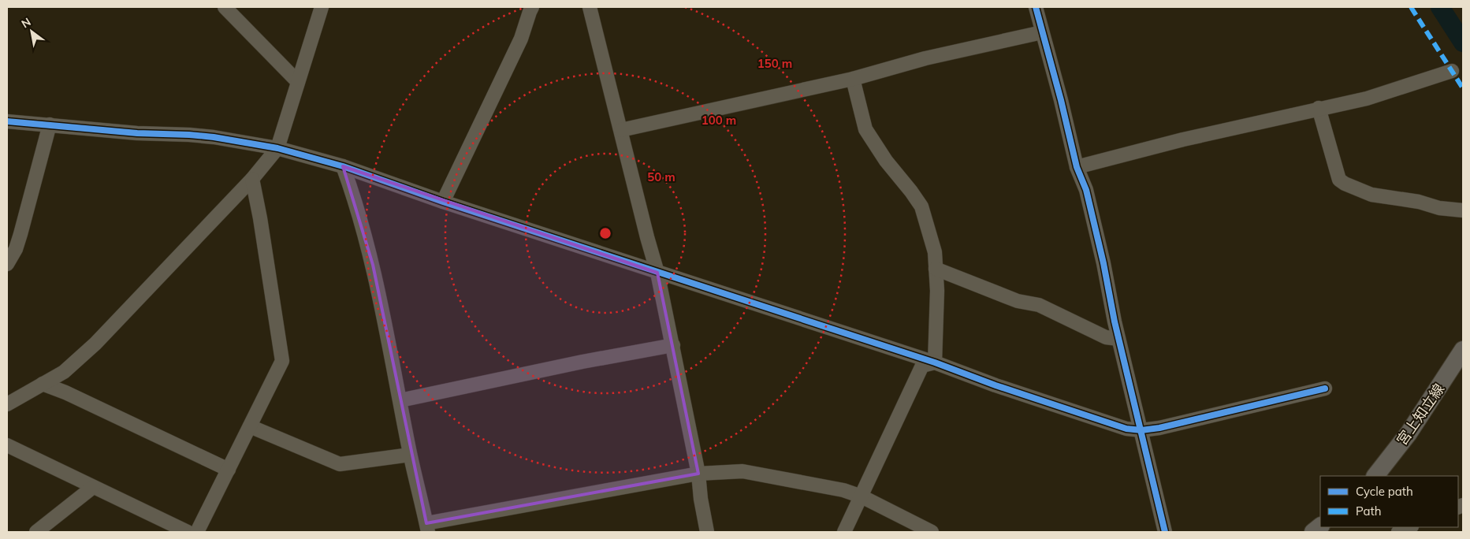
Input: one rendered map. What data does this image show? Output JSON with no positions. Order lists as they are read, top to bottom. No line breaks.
{"streets":{"main road":["宮上知立線"]},"legend":["Cycle path","Path"],"north":"top left","rings":["150 m","100 m","50 m"]}
